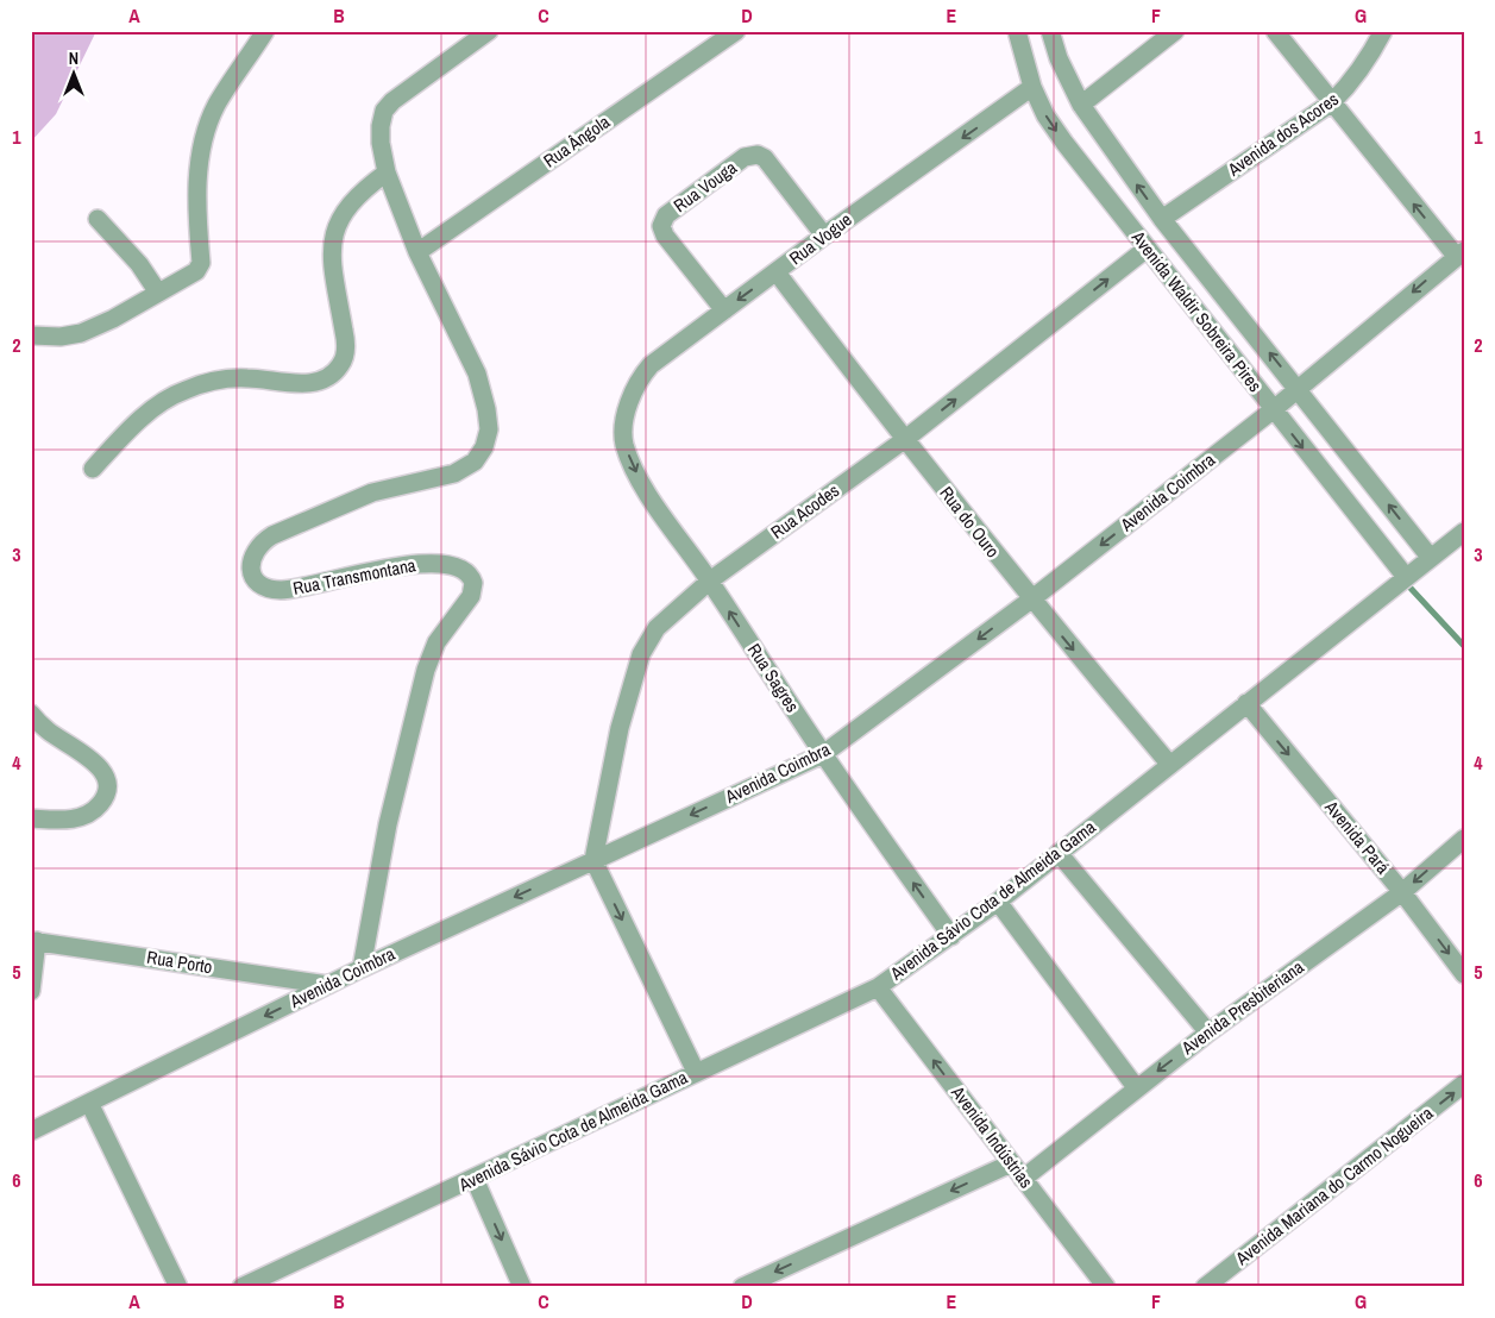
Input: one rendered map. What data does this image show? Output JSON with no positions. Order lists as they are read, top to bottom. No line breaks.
{"streets":{"street":["Avenida dos Acores","Rua Ângola","Rua Vouga","Rua Vogue","Avenida Waldir Sobreira Pires","Avenida Coimbra","Rua Acodes","Rua do Ouro","Rua Transmontana","Rua Sagres","Avenida Pará","Avenida Sávio Cota de Almeida Gama","Rua Porto","Avenida Presbiteriana","Avenida Indústrias","Avenida Mariana do Carmo Nogueira"]},"crossings":[["Avenida dos Acores","Avenida Waldir Sobreira Pires"],["Rua Ângola","Rua Transmontana"],["Rua Vouga","Rua Vogue"],["Rua Vogue","Avenida Waldir Sobreira Pires"],["Rua Vogue","Rua do Ouro"],["Rua Vogue","Rua Sagres"],["Avenida Waldir Sobreira Pires","Avenida Coimbra"],["Avenida Waldir Sobreira Pires","Rua Acodes"],["Avenida Waldir Sobreira Pires","Avenida Sávio Cota de Almeida Gama"],["Avenida Coimbra","Rua Acodes"],["Avenida Coimbra","Rua do Ouro"],["Avenida Coimbra","Rua Transmontana"],["Avenida Coimbra","Rua Sagres"],["Avenida Coimbra","Rua Porto"],["Rua Acodes","Rua do Ouro"],["Rua Acodes","Rua Sagres"],["Rua do Ouro","Avenida Sávio Cota de Almeida Gama"],["Rua Sagres","Avenida Sávio Cota de Almeida Gama"],["Avenida Pará","Avenida Sávio Cota de Almeida Gama"],["Avenida Pará","Avenida Presbiteriana"],["Avenida Sávio Cota de Almeida Gama","Avenida Indústrias"],["Avenida Presbiteriana","Avenida Indústrias"]],"one_way":["Rua Vogue","Avenida Coimbra","Rua Acodes","Avenida Pará","Avenida Mariana do Carmo Nogueira"],"north":"top","grid":{"columns":["A","B","C","D","E","F","G"],"rows":["1","2","3","4","5","6"]}}
